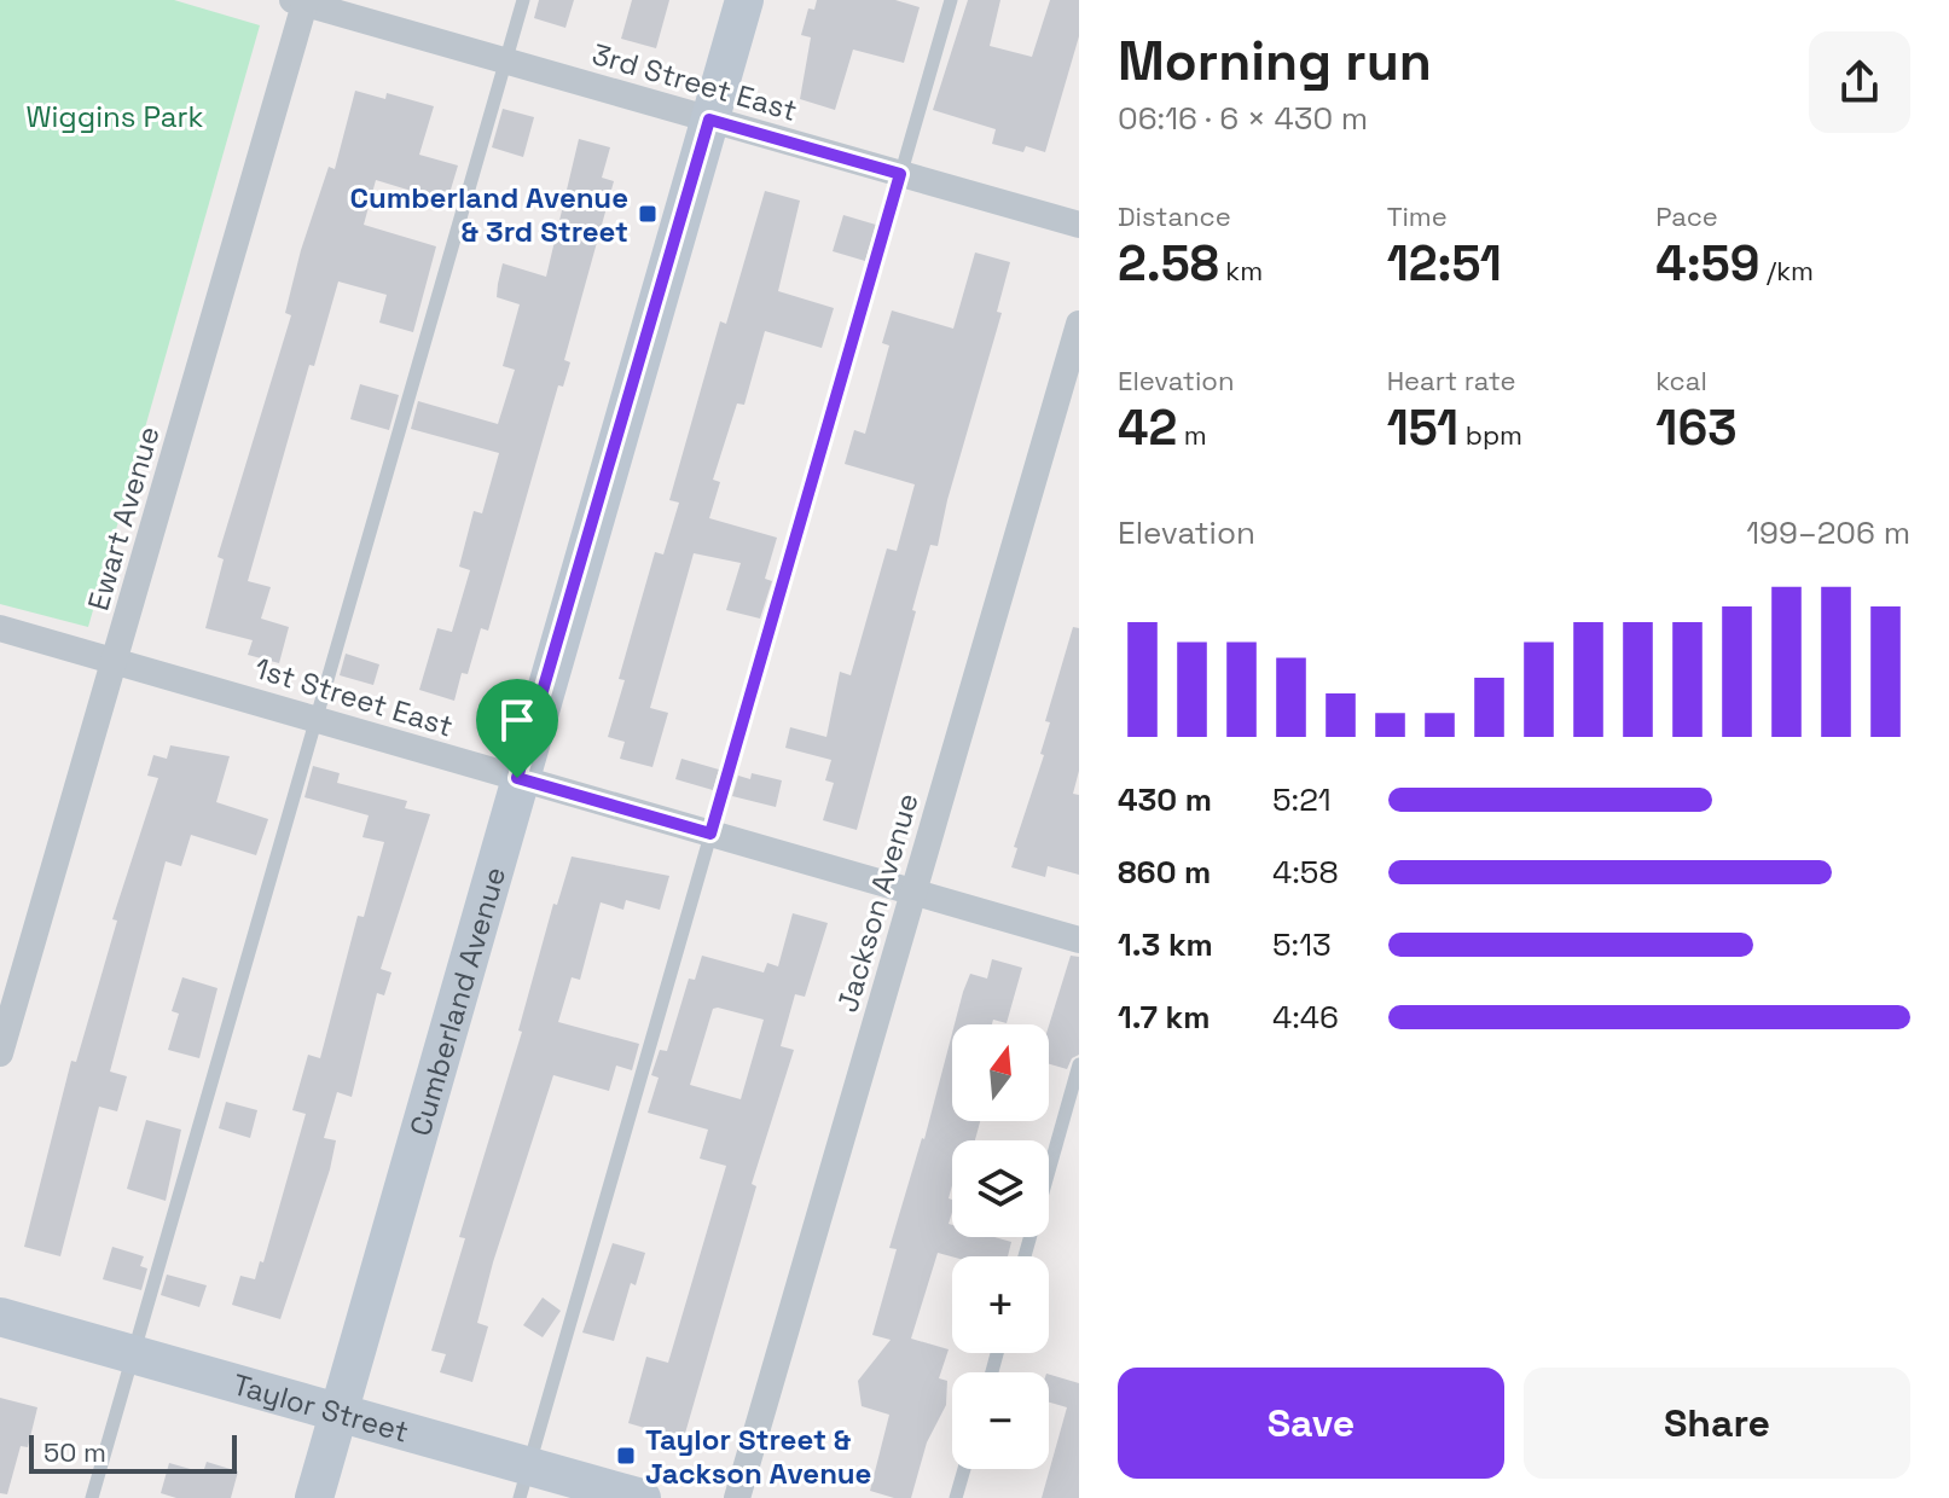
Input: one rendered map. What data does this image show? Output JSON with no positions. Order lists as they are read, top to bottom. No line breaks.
{"streets":{"main road":["Cumberland Avenue","Taylor Street"],"street":["3rd Street East","Ewart Avenue","1st Street East","Jackson Avenue"]},"crossings":[["3rd Street East","Ewart Avenue"],["3rd Street East","Cumberland Avenue"],["Ewart Avenue","1st Street East"],["1st Street East","Jackson Avenue"],["1st Street East","Cumberland Avenue"],["Cumberland Avenue","Taylor Street"]],"parks":["Wiggins Park"],"places":{"transit":["Cumberland Avenue & 3rd Street","Taylor Street & Jackson Avenue"]},"scale_bar":"50 m","north":"top","page":{"heading":["Morning run","06:16 · 6 × 430 m"],"stats":[["Distance","2.58 km"],["Time","12:51"],["Pace","4:59 /km"],["Elevation","42 m"],["Heart rate","151 bpm"],["kcal","163"]],"chart":["Elevation","199–206 m"],"list":[{"name":"430 m","note":"5:21"},{"name":"860 m","note":"4:58"},{"name":"1.3 km","note":"5:13"},{"name":"1.7 km","note":"4:46"}],"map_buttons":["+","−"],"buttons":["Save","Share"],"scale":"50 m"}}
